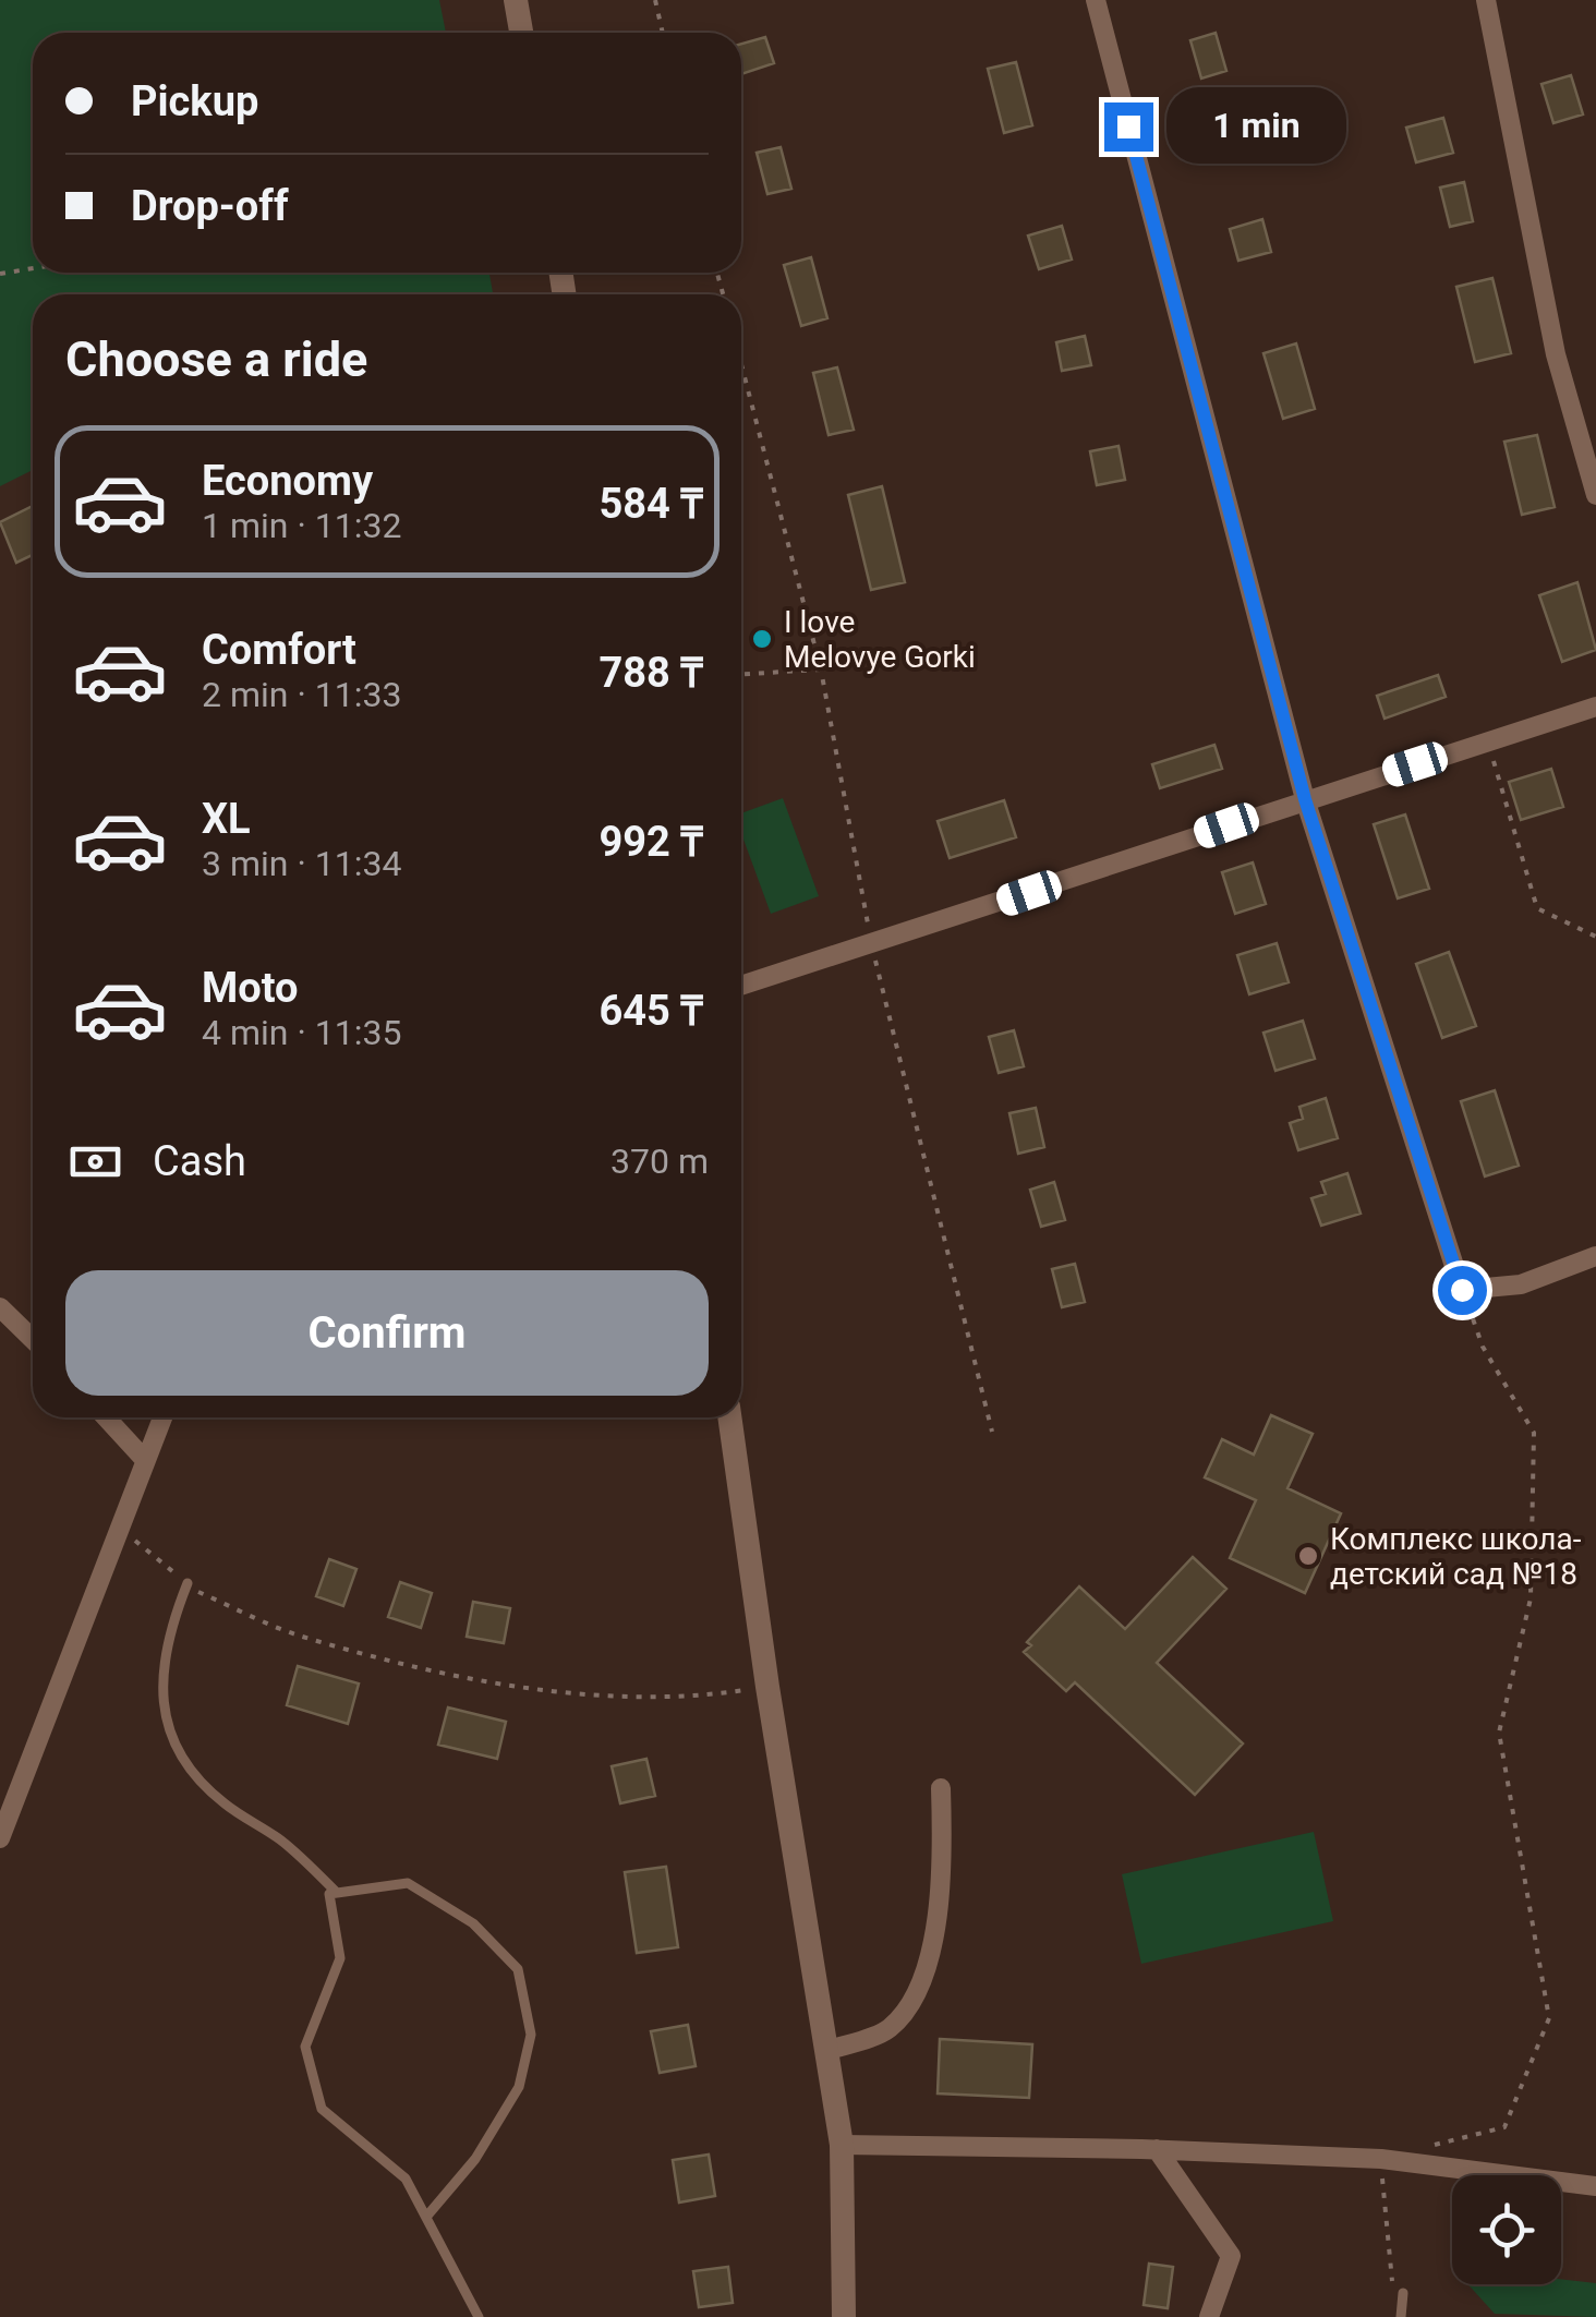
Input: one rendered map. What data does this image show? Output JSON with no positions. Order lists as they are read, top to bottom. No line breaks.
{"places":["I love Melovye Gorki","Комплекс школа- детский сад №18"],"page":{"banner":["Pickup","Drop-off"],"bubble":"1 min","heading":"Choose a ride","list":[{"name":"Economy","note":"1 min · 11:32","value":"584 ₸"},{"name":"Comfort","note":"2 min · 11:33","value":"788 ₸"},{"name":"XL","note":"3 min · 11:34","value":"992 ₸"},{"name":"Moto","note":"4 min · 11:35","value":"645 ₸"}],"pay":["Cash","370 m"],"buttons":"Confirm"}}
